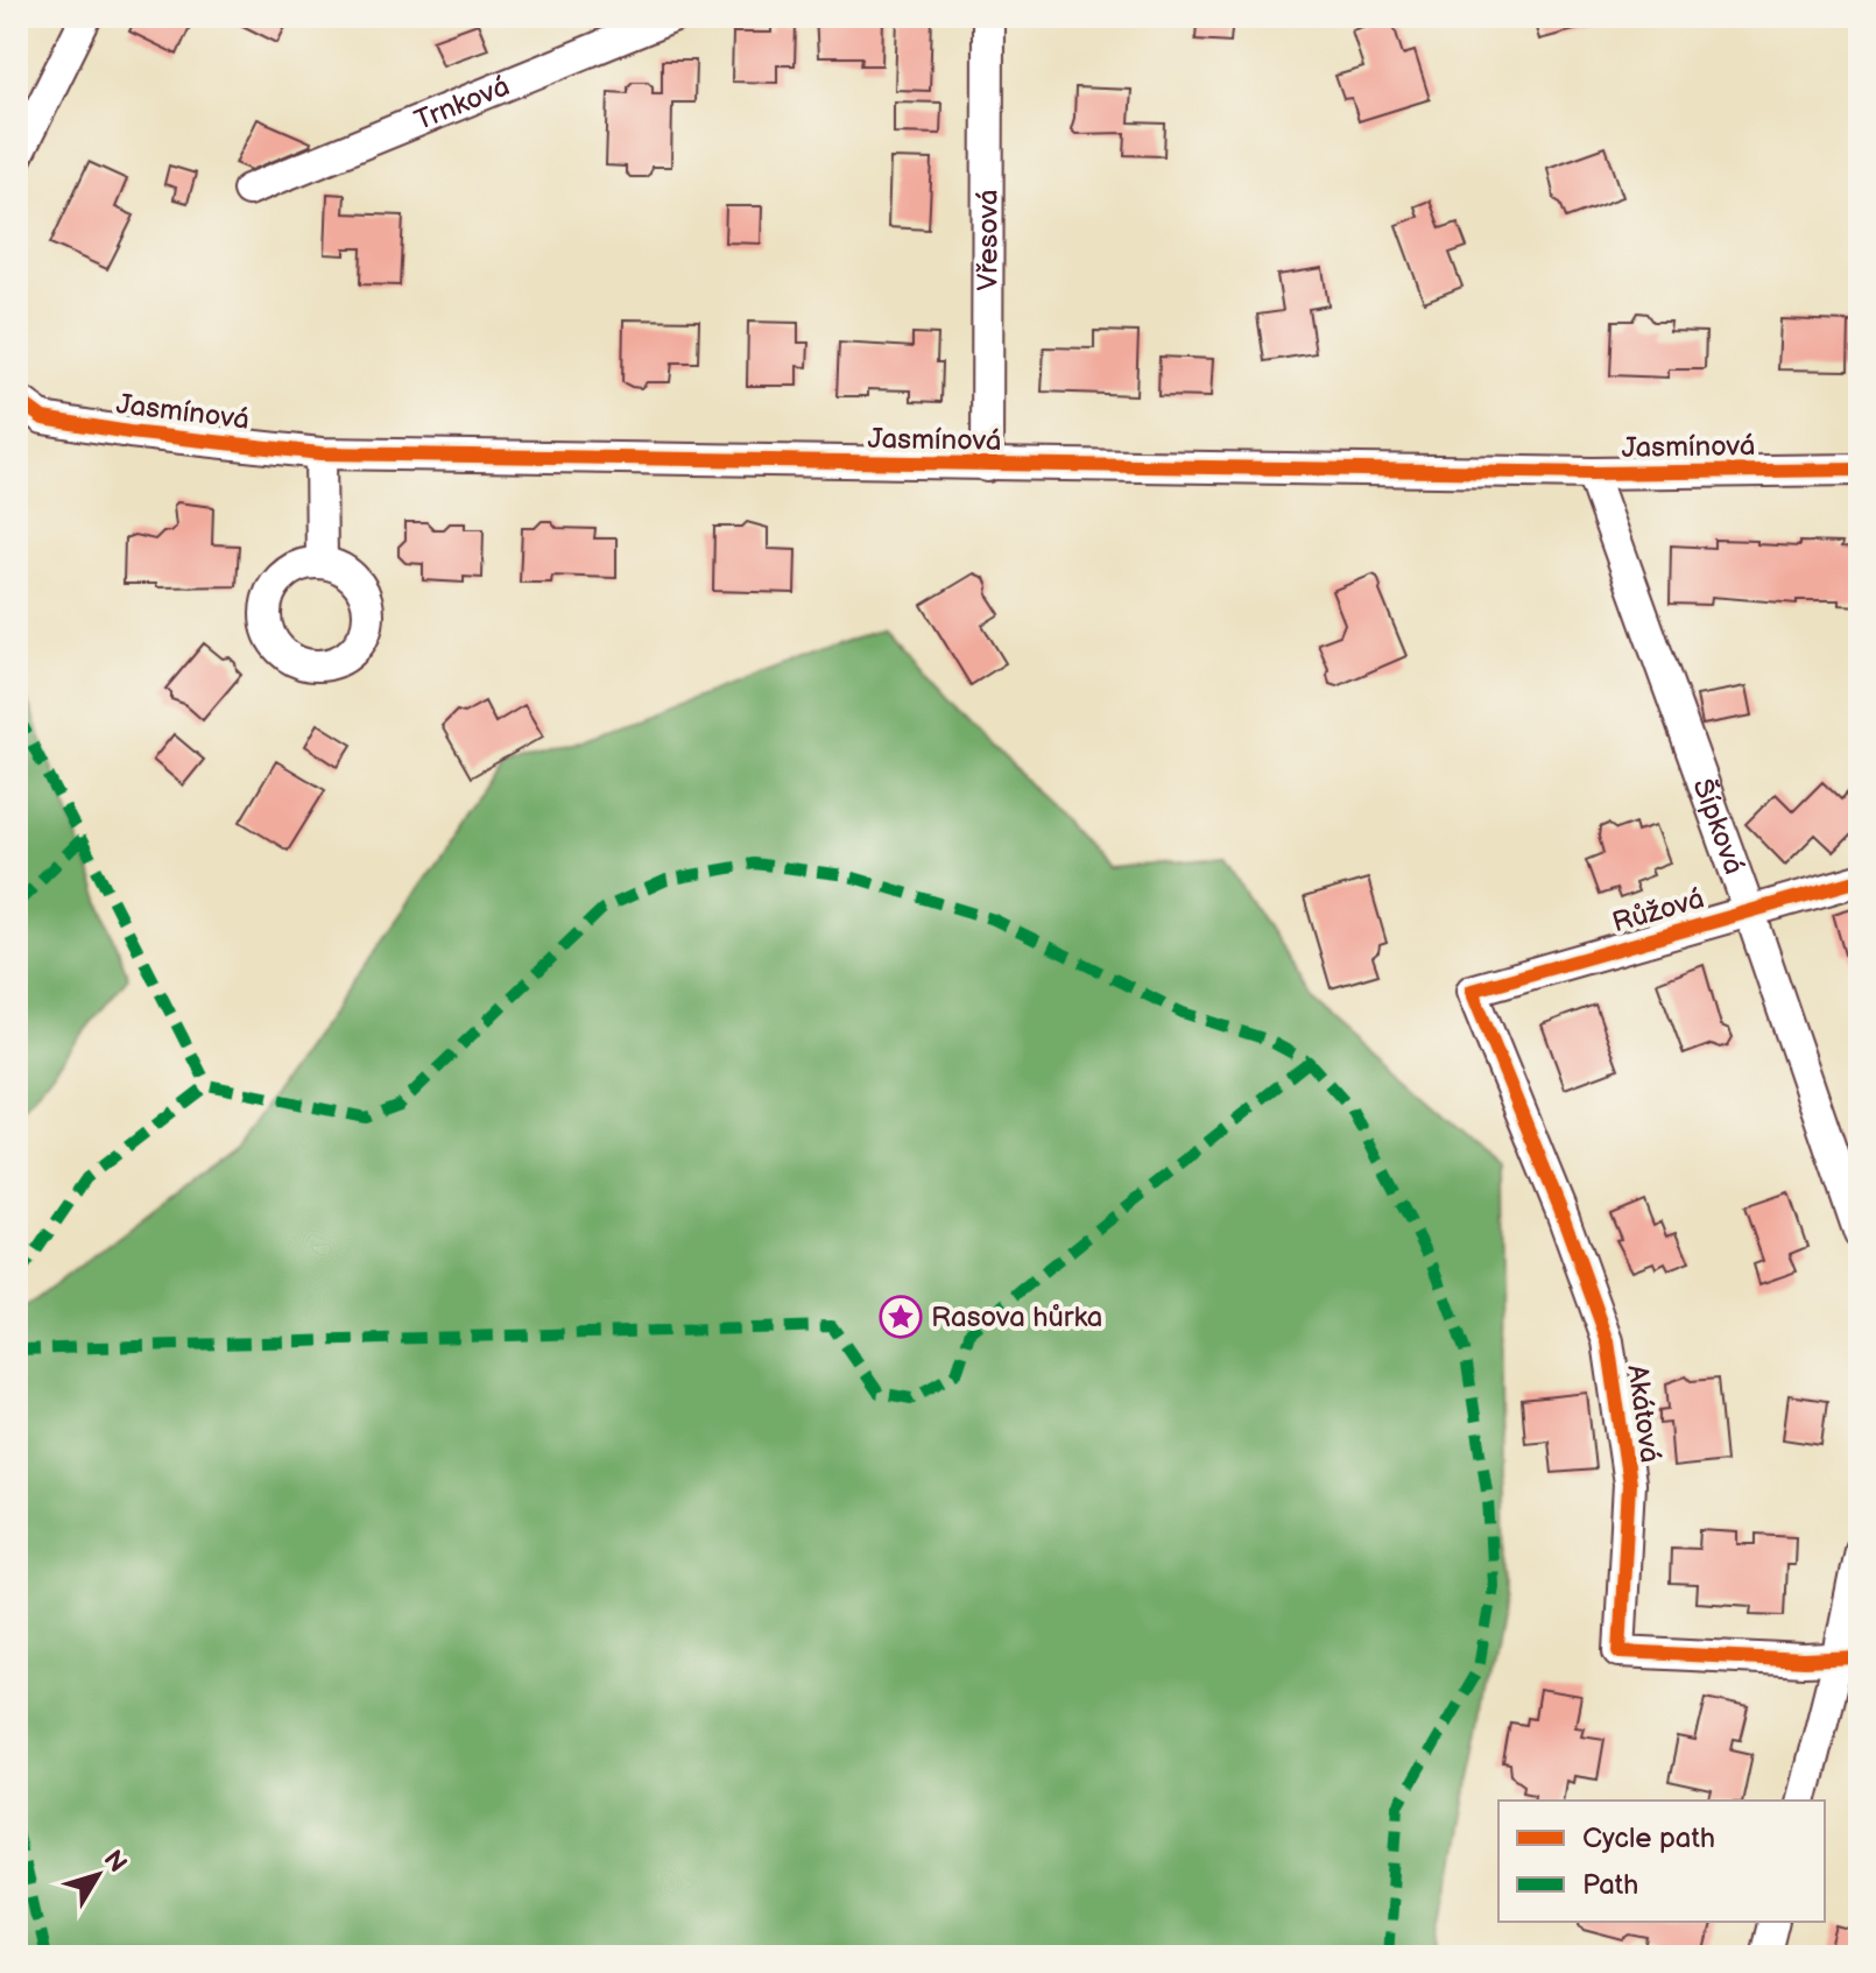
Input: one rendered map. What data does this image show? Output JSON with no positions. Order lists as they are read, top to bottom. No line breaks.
{"streets":{"street":["Trnková","Vřesová","Jasmínová","Šípková","Růžová","Akátová"]},"crossings":[["Vřesová","Jasmínová"],["Jasmínová","Šípková"],["Šípková","Růžová"],["Růžová","Akátová"]],"places":{"place":["Rasova hůrka"]},"legend":["Cycle path","Path"],"north":"top right"}
